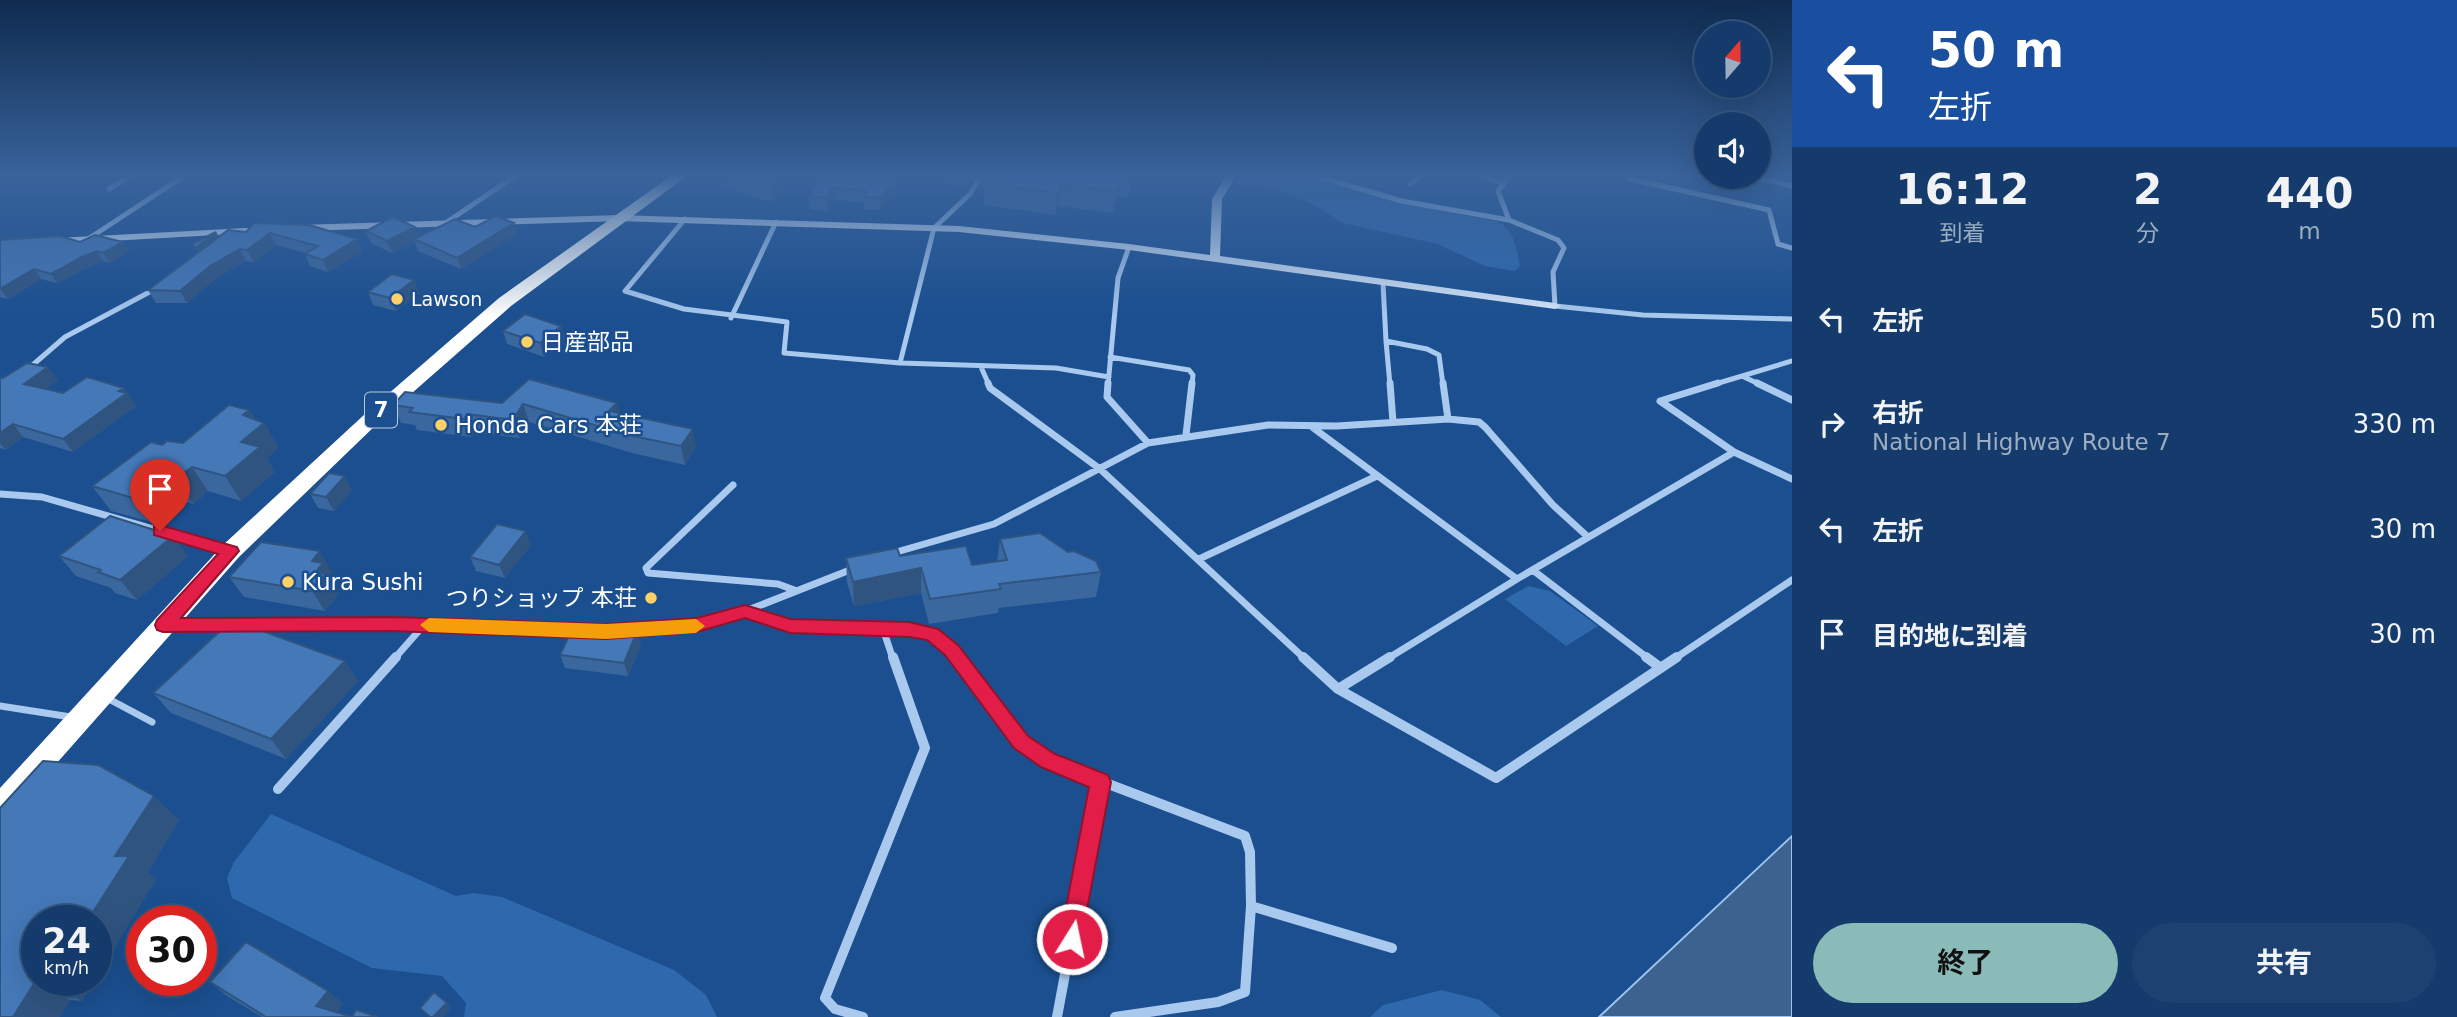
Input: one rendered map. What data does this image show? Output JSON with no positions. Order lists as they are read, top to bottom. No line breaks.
{"streets":{"highway":["7"]},"places":["Lawson","日産部品","Honda Cars 本荘","Kura Sushi","つりショップ 本荘"],"north":"top","page":{"turn":["50 m","左折"],"eta":["16:12","到着","2","分","440","m"],"list":[{"name":"左折","value":"50 m"},{"name":"右折","note":"National Highway Route 7","value":"330 m"},{"name":"左折","value":"30 m"},{"name":"目的地に到着","value":"30 m"}],"speed":"24 km/h","limit":"30","buttons":["終了","共有"]}}
